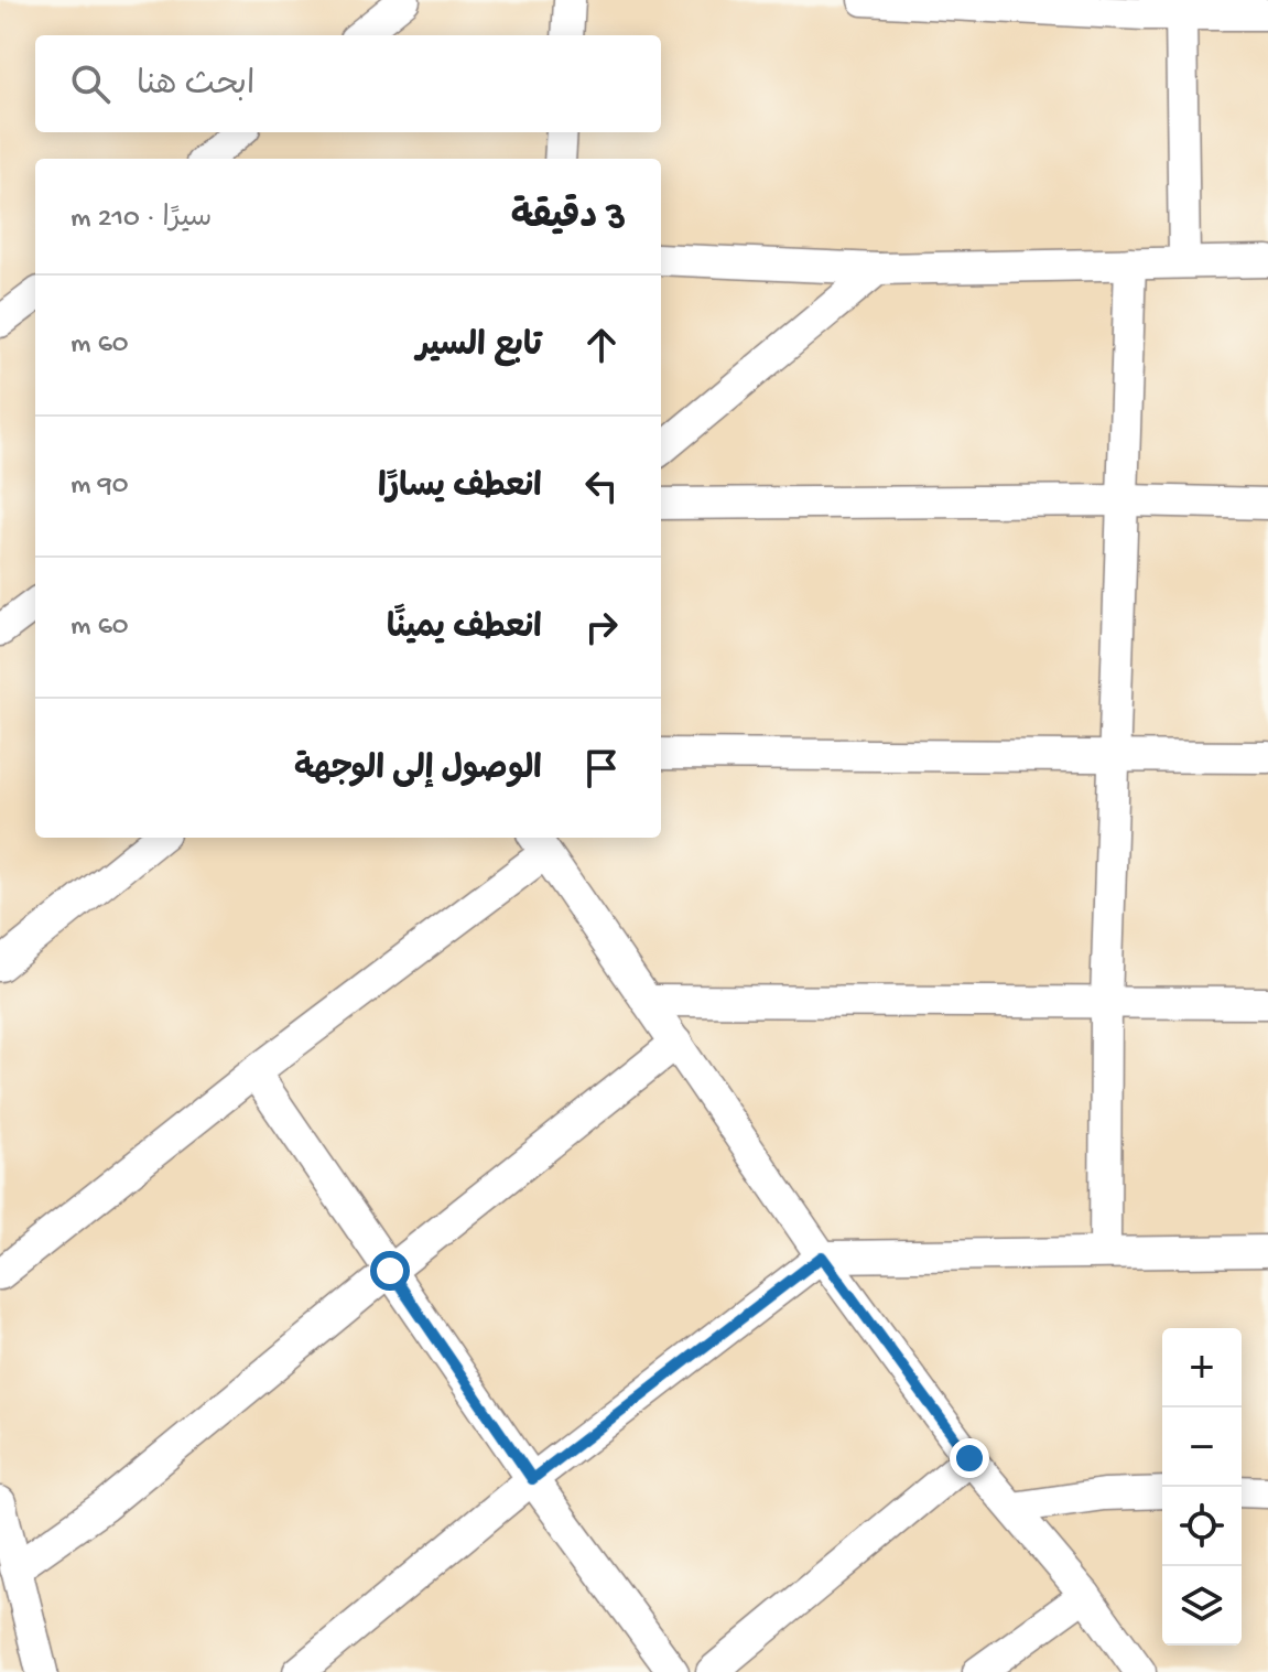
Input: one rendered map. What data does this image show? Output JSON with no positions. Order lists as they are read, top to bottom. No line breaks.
{"page":{"search":"ابحث هنا","heading":["3 دقيقة","سيرًا · 210 m"],"list":[["تابع السير","60 m"],["انعطف يسارًا","90 m"],["انعطف يمينًا","60 m"],"الوصول إلى الوجهة"],"map_buttons":["+","−"]}}
